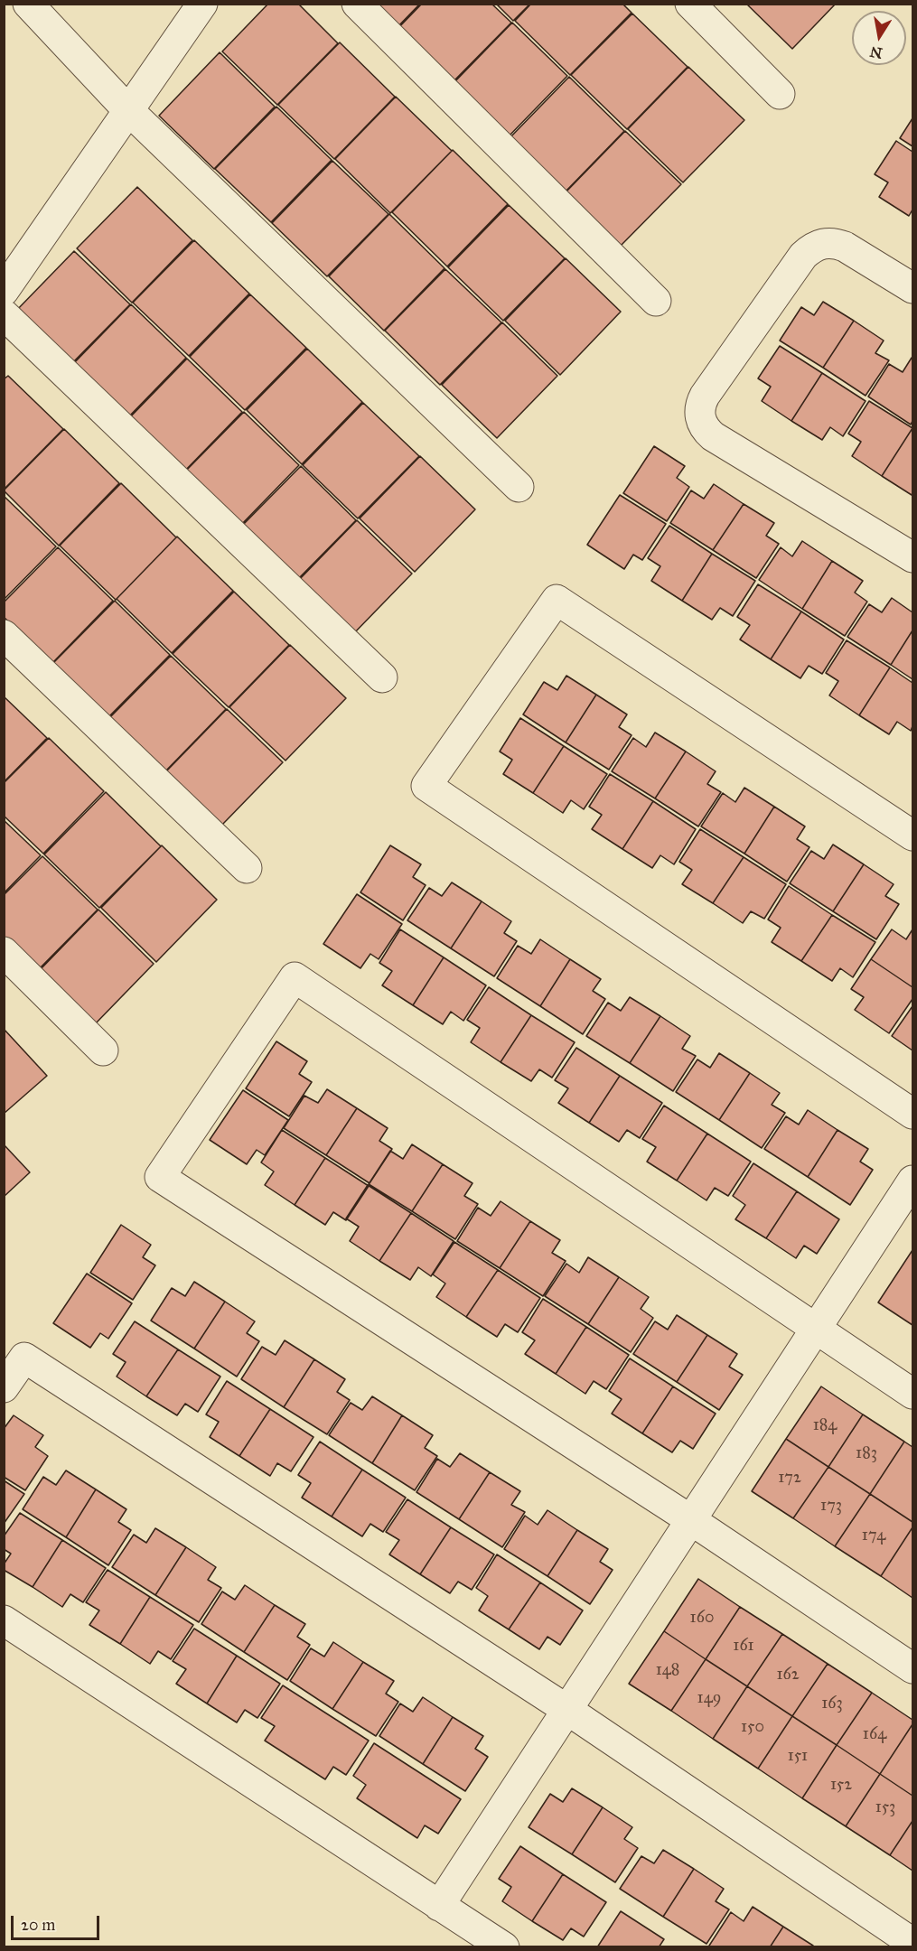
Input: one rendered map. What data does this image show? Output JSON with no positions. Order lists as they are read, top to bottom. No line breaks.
{"house_numbers":["184","183","172","173","174","160","161","148","162","149","163","150","164","151","152","153"],"scale_bar":"20 m","north":"bottom"}
